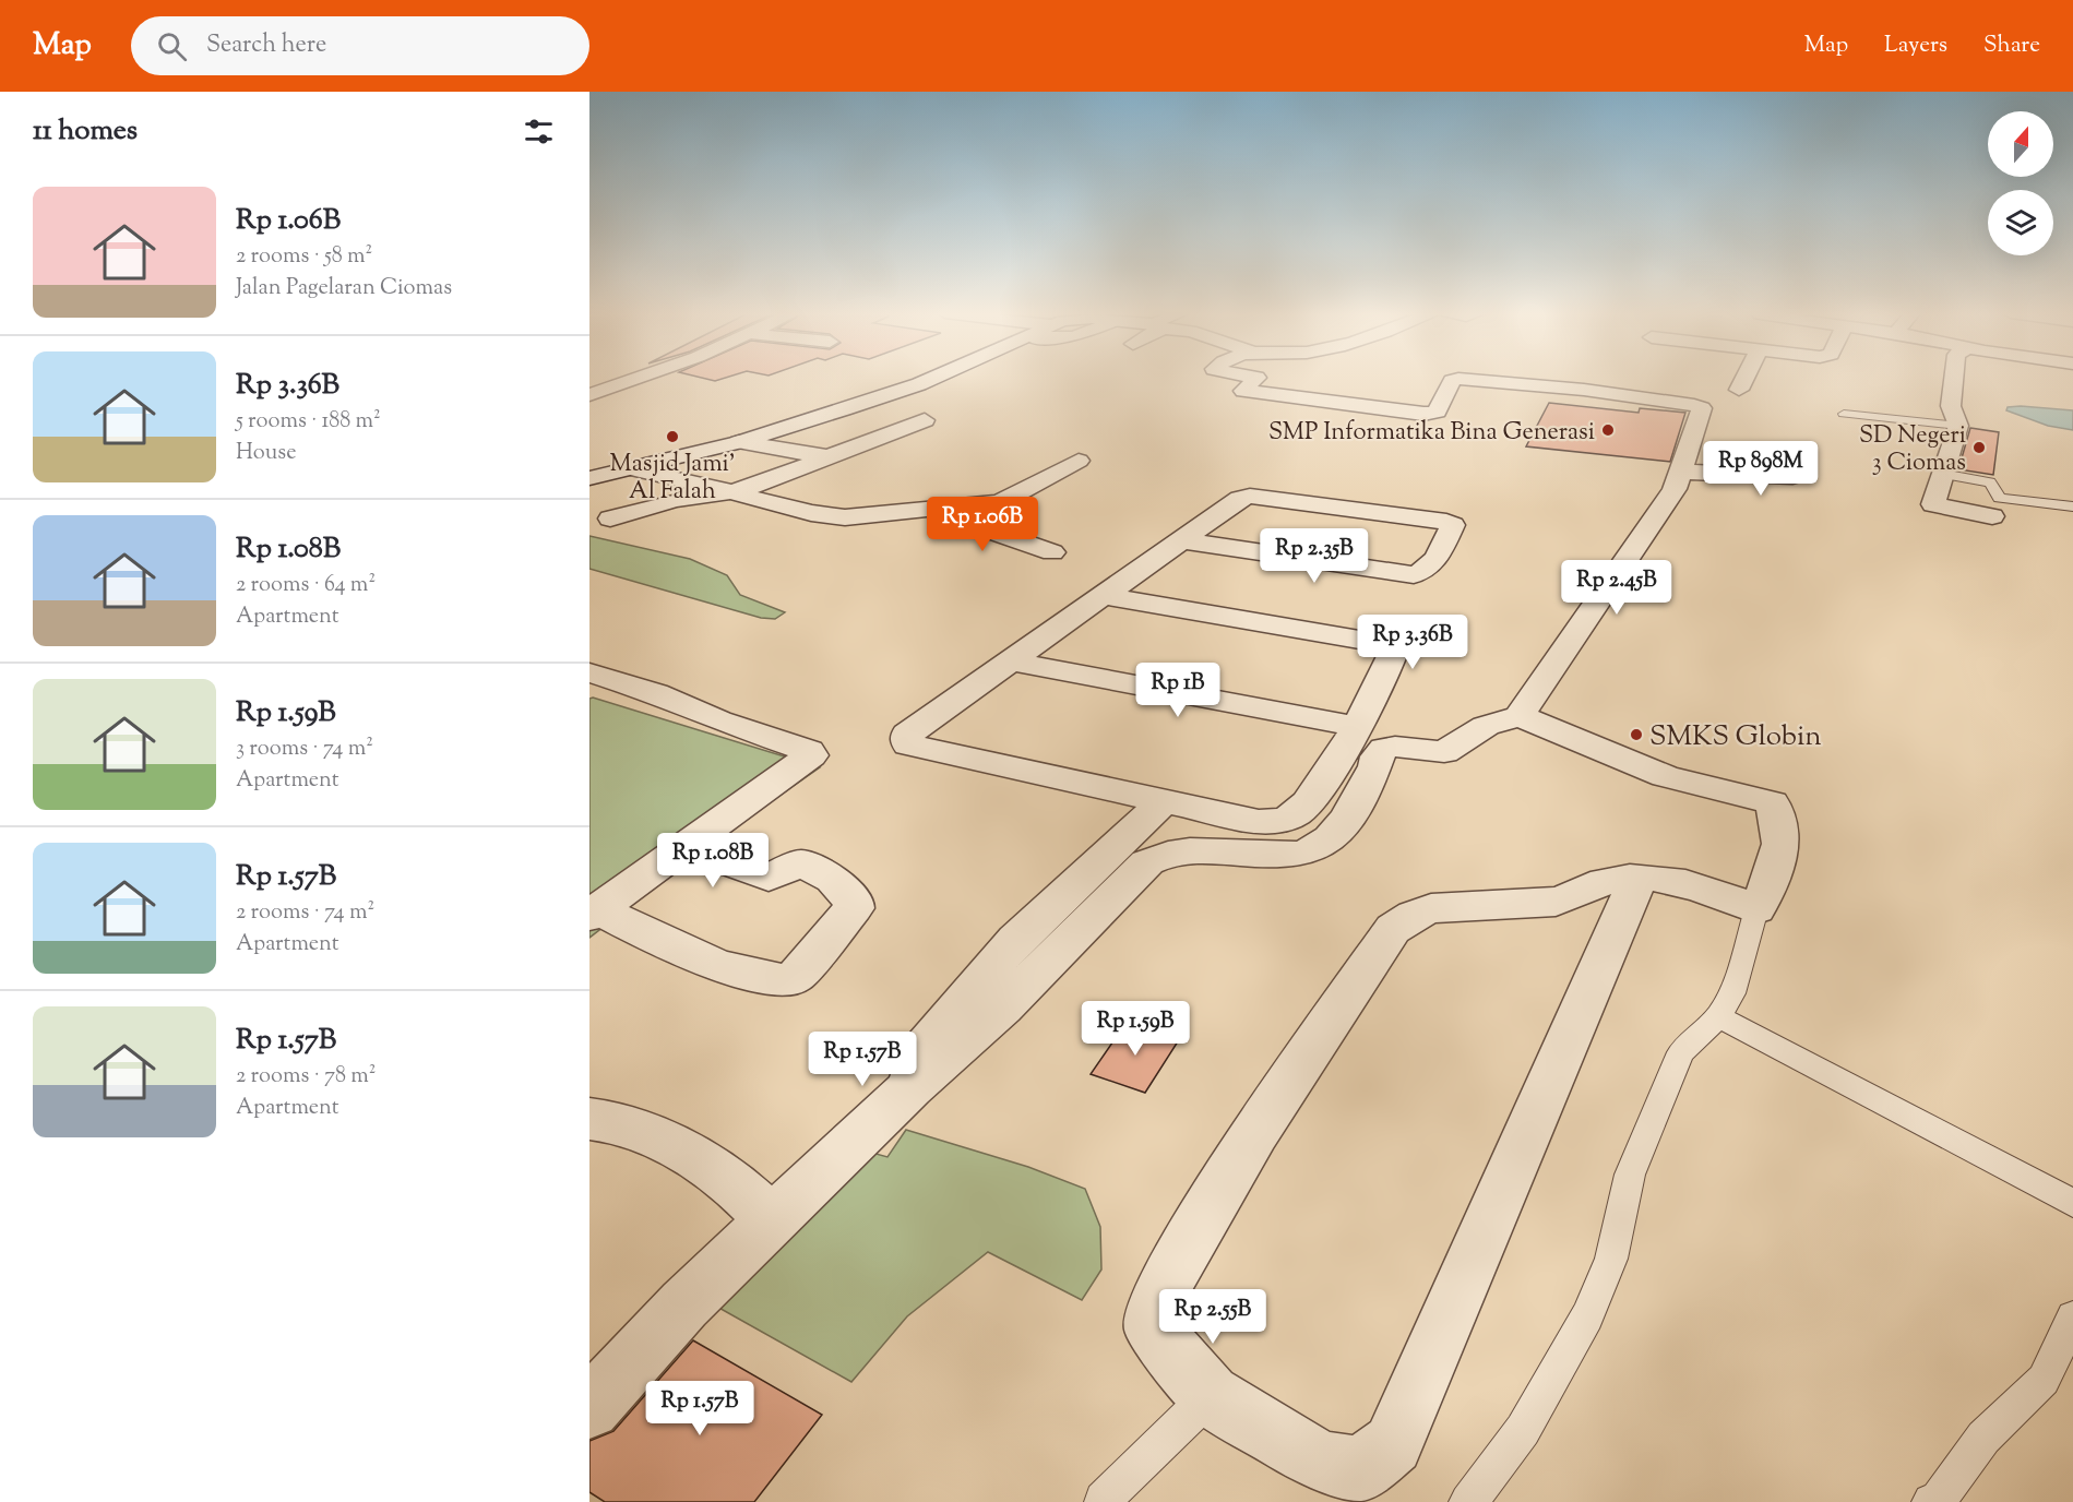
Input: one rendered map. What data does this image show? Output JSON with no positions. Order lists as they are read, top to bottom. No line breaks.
{"places":["SMP Informatika Bina Generasi","Masjid Jami' Al Falah","SD Negeri 3 Ciomas","SMKS Globin"],"north":"top","page":{"header":"Map","search":"Search here","nav":["Map","Layers","Share"],"heading":"11 homes","list":[{"name":"Rp 1.06B","note":"2 rooms · 58 m² · Jalan Pagelaran Ciomas"},{"name":"Rp 3.36B","note":"5 rooms · 188 m² · House"},{"name":"Rp 1.08B","note":"2 rooms · 64 m² · Apartment"},{"name":"Rp 1.59B","note":"3 rooms · 74 m² · Apartment"},{"name":"Rp 1.57B","note":"2 rooms · 74 m² · Apartment"},{"name":"Rp 1.57B","note":"2 rooms · 78 m² · Apartment"}],"price":["Rp 898M","Rp 1.06B","Rp 2.35B","Rp 2.45B","Rp 3.36B","Rp 1B","Rp 1.08B","Rp 1.59B","Rp 1.57B","Rp 2.55B","Rp 1.57B"]}}
